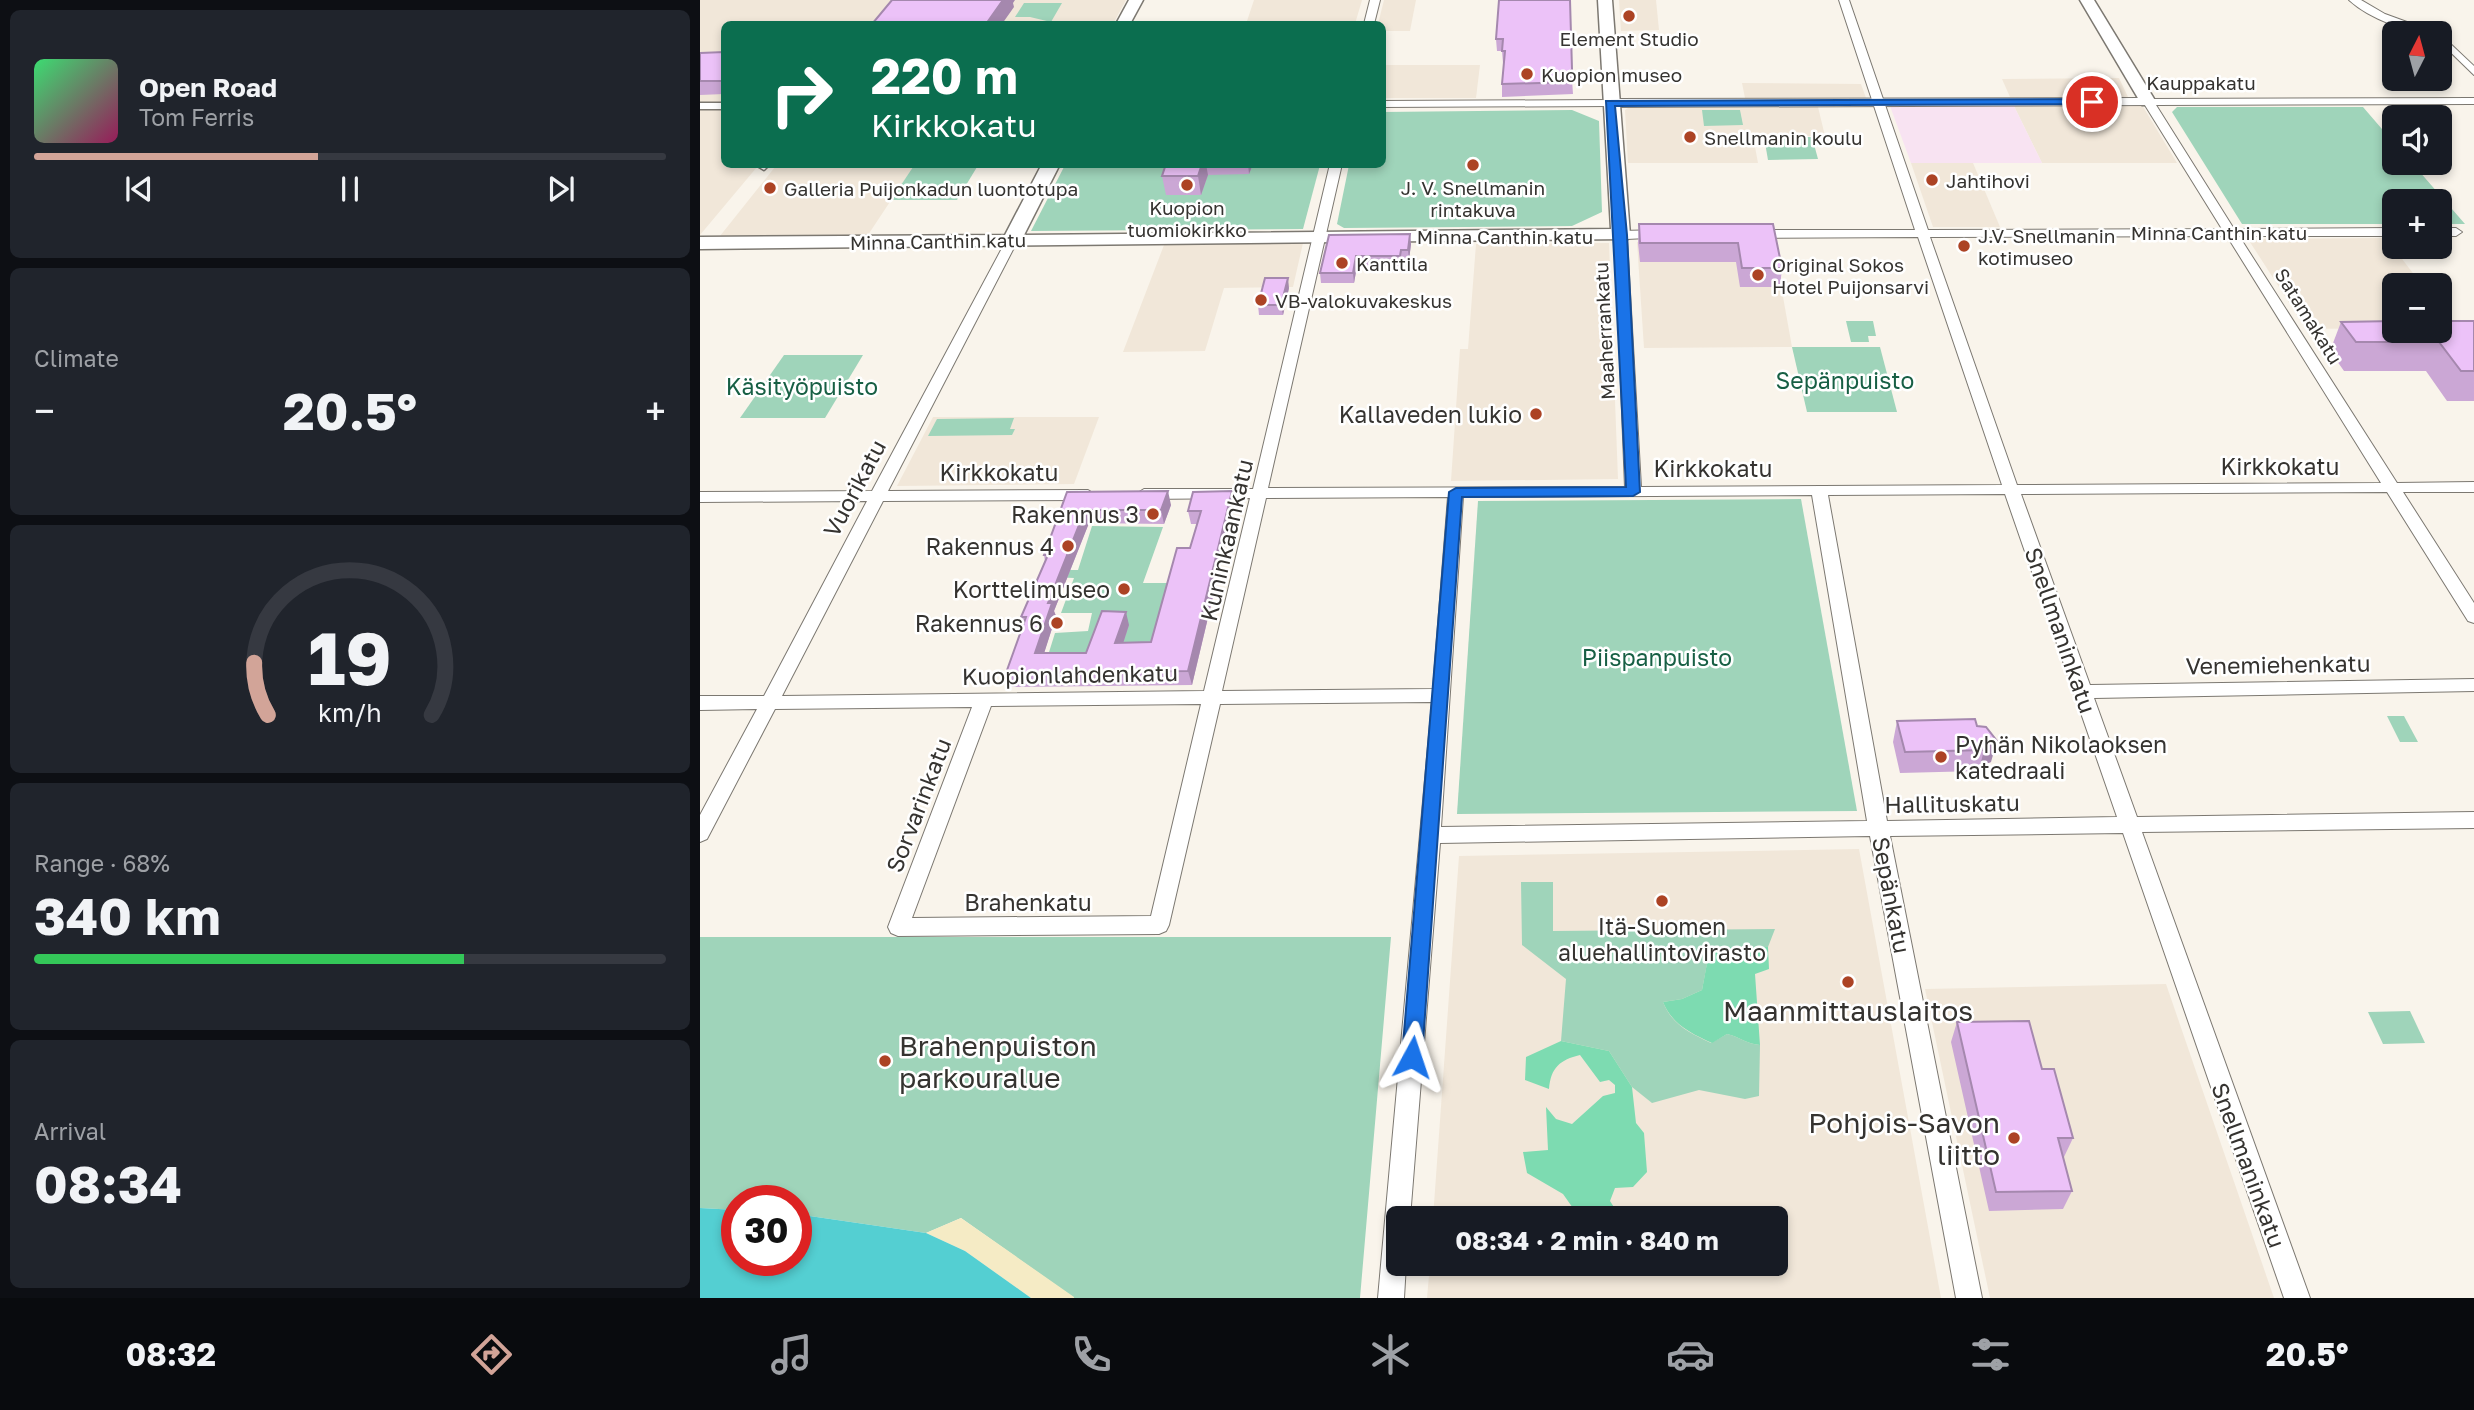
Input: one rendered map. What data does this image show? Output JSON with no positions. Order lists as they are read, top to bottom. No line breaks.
{"streets":{"main road":["Minna Canthin katu","Satamakatu","Maaherrankatu","Vuorikatu"],"street":["Kauppakatu","Kirkkokatu","Kuninkaankatu","Snellmaninkatu","Venemiehenkatu","Kuopionlahdenkatu","Hallituskatu","Sorvarinkatu","Sepänkatu","Brahenkatu"]},"crossings":[["Kauppakatu","Satamakatu"],["Kauppakatu","Maaherrankatu"],["Kauppakatu","Snellmaninkatu"],["Minna Canthin katu","Satamakatu"],["Minna Canthin katu","Maaherrankatu"],["Minna Canthin katu","Vuorikatu"],["Minna Canthin katu","Kuninkaankatu"],["Minna Canthin katu","Snellmaninkatu"],["Satamakatu","Kirkkokatu"],["Maaherrankatu","Kirkkokatu"],["Kirkkokatu","Vuorikatu"],["Kirkkokatu","Kuninkaankatu"],["Kirkkokatu","Snellmaninkatu"],["Kirkkokatu","Sepänkatu"],["Vuorikatu","Kuopionlahdenkatu"],["Kuninkaankatu","Kuopionlahdenkatu"],["Kuninkaankatu","Brahenkatu"],["Snellmaninkatu","Venemiehenkatu"],["Snellmaninkatu","Hallituskatu"],["Kuopionlahdenkatu","Sorvarinkatu"],["Hallituskatu","Sepänkatu"],["Sorvarinkatu","Brahenkatu"]],"parks":["Sepänpuisto","Käsityöpuisto","Piispanpuisto"],"places":["Element Studio","Kuopion museo","Snellmanin koulu","J. V. Snellmanin rintakuva","Jahtihovi","Kuopion tuomiokirkko","Galleria Puijonkadun luontotupa","J.V. Snellmanin kotimuseo","Kanttila","Original Sokos Hotel Puijonsarvi","VB-valokuvakeskus","Kallaveden lukio","Rakennus 3","Rakennus 4","Korttelimuseo","Rakennus 6","Pyhän Nikolaoksen katedraali","Itä-Suomen aluehallintovirasto","Maanmittauslaitos","Brahenpuiston parkouralue","Pohjois-Savon liitto"],"north":"top","page":{"map_buttons":["+","−"],"turn":["220 m","Kirkkokatu"],"song":["Open Road","Tom Ferris"],"tile":["Climate",["Range · 68%","340 km"],["Arrival","08:34"]],"heat":["−","20.5°","+"],"limit":"30","trip":"08:34 · 2 min · 840 m","tabs":["08:32","20.5°"],"gauge":["19","km/h"]}}
